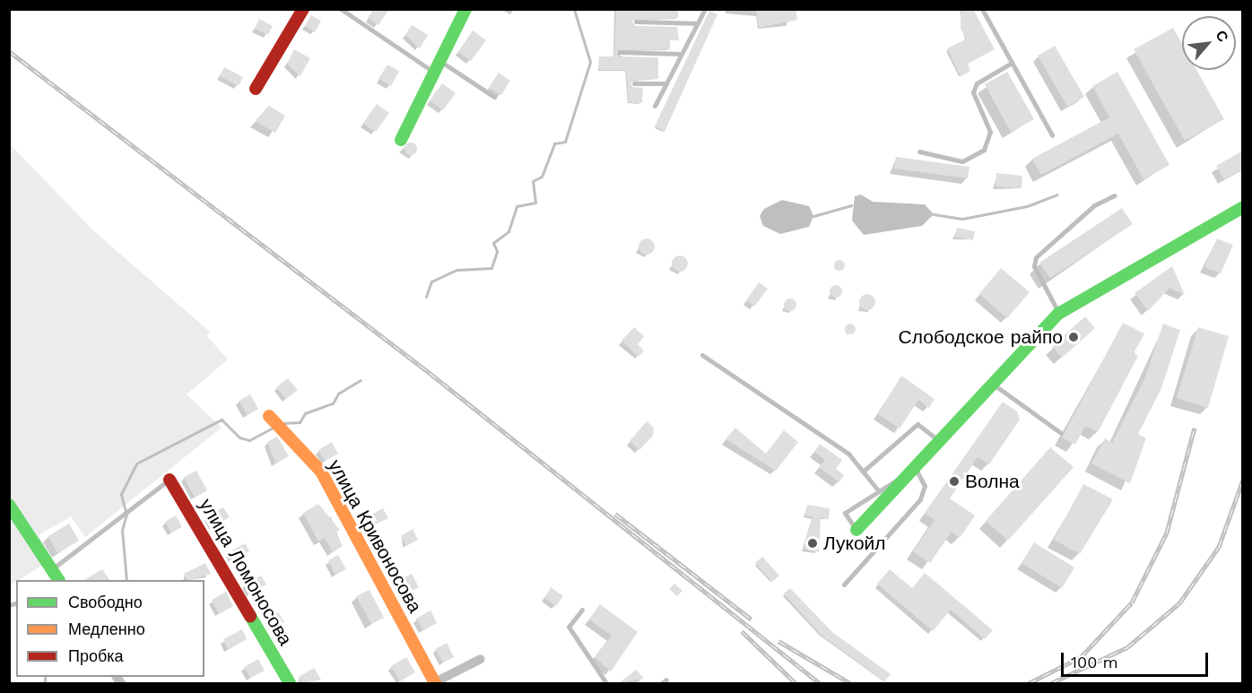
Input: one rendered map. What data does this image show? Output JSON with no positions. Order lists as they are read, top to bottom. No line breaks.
{"streets":{"street":["улица Кривоносова","улица Ломоносова"]},"places":["Слободское райпо","Волна","Лукойл"],"legend":["Свободно","Медленно","Пробка"],"scale_bar":"100 m","north":"top right"}
